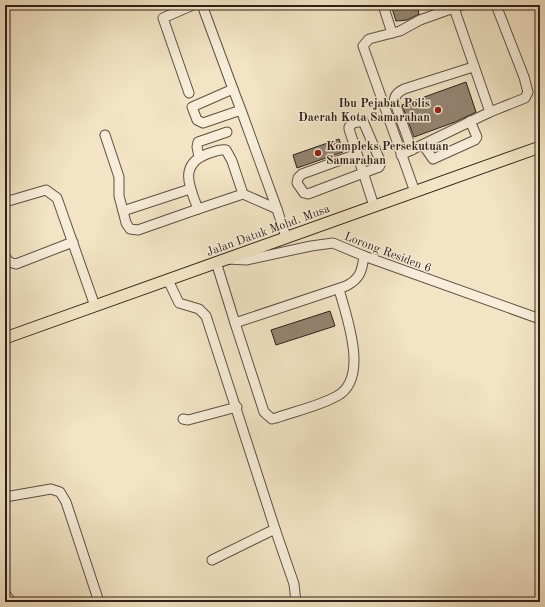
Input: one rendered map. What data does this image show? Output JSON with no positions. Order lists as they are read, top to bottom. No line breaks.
{"streets":{"main road":["Jalan Datuk Mohd. Musa"],"street":["Lorong Residen 6"]},"crossings":[["Jalan Datuk Mohd. Musa","Lorong Residen 6"]],"places":["Ibu Pejabat Polis Daerah Kota Samarahan","Kompleks Persekutuan Samarahan"]}
